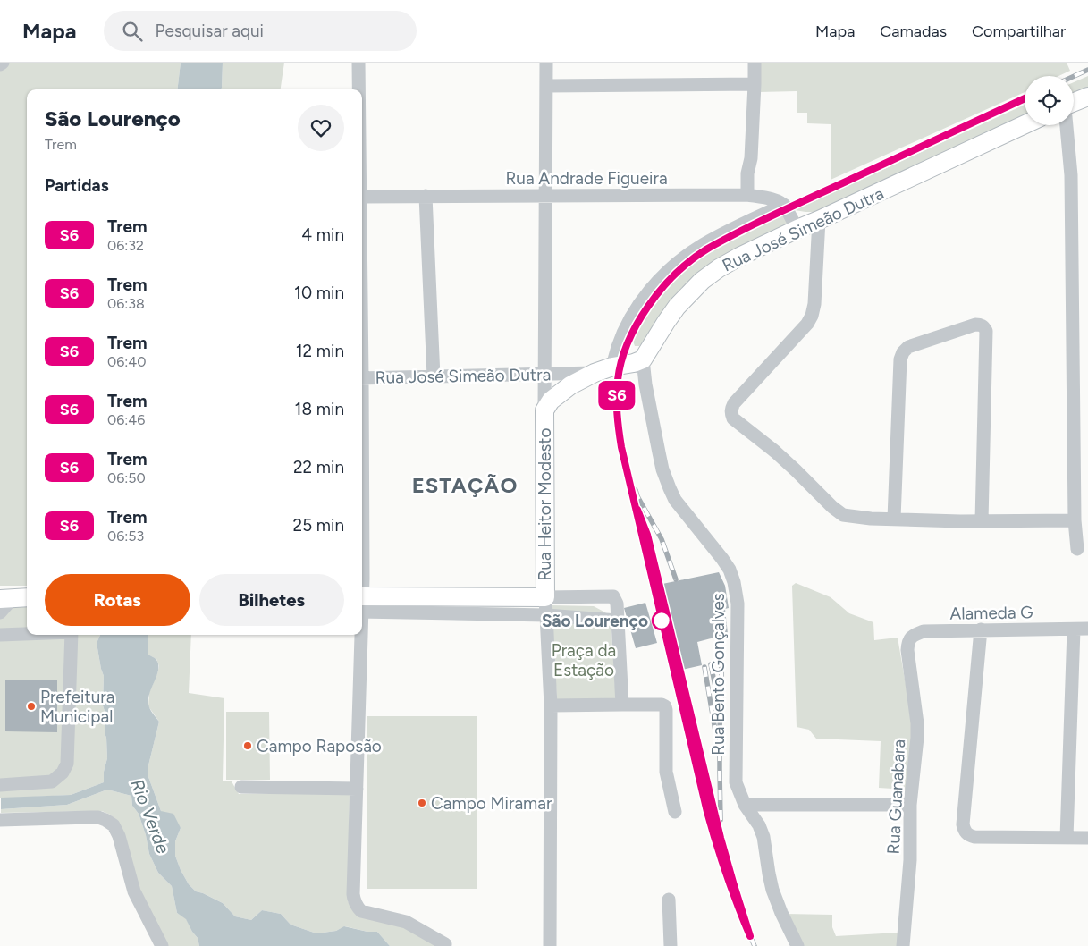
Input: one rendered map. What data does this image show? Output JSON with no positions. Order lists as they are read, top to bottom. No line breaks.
{"streets":{"main road":["Rua José Simeão Dutra","Rua Heitor Modesto"],"street":["Rua Andrade Figueira","Alameda G","Rua Bento Gonçalves","Rua Guanabara"]},"crossings":[["Rua Andrade Figueira","Rua Heitor Modesto"],["Rua José Simeão Dutra","Rua Heitor Modesto"],["Rua José Simeão Dutra","Rua Bento Gonçalves"],["Alameda G","Rua Guanabara"]],"districts":["ESTAÇÃO"],"water":["Rio Verde"],"parks":["Praça da Estação"],"places":["São Lourenço","Prefeitura Municipal","Campo Raposão","Campo Miramar"],"page":{"header":"Mapa","search":"Pesquisar aqui","nav":["Mapa","Camadas","Compartilhar"],"on_map":"S6","heading":[["São Lourenço","Trem"],"Partidas"],"list":[{"mark":"S6","name":"Trem","note":"06:32","value":"4 min"},{"mark":"S6","name":"Trem","note":"06:38","value":"10 min"},{"mark":"S6","name":"Trem","note":"06:40","value":"12 min"},{"mark":"S6","name":"Trem","note":"06:46","value":"18 min"},{"mark":"S6","name":"Trem","note":"06:50","value":"22 min"},{"mark":"S6","name":"Trem","note":"06:53","value":"25 min"}],"buttons":["Rotas","Bilhetes"]}}
